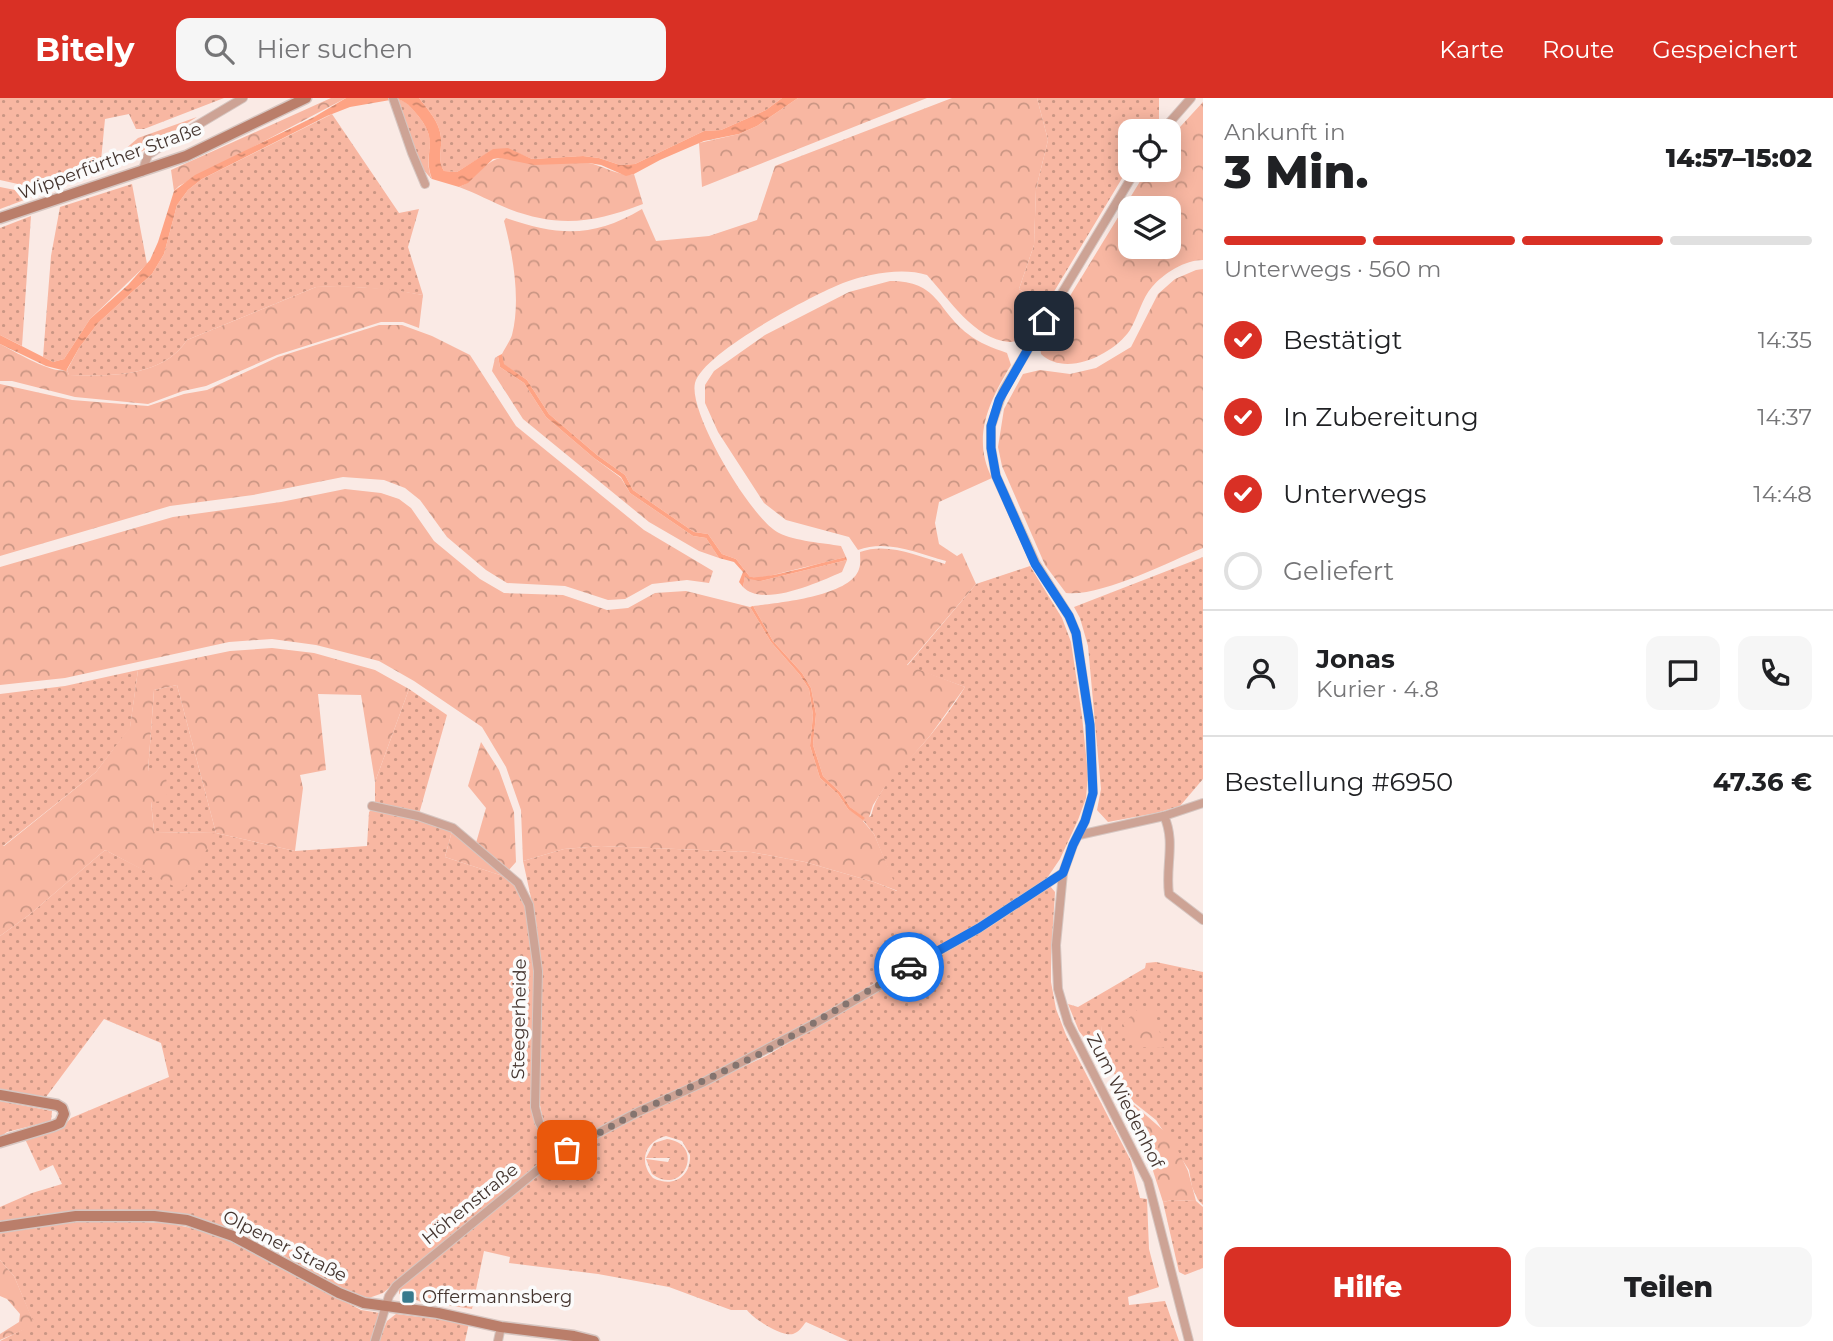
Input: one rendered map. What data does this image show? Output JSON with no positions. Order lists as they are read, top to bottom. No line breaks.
{"streets":{"street":["Wipperfürther Straße","Steegerheide","Zum Wiedenhof","Höhenstraße","Olpener Straße"]},"crossings":[["Steegerheide","Höhenstraße"],["Zum Wiedenhof","Höhenstraße"],["Höhenstraße","Olpener Straße"]],"places":{"transit":["Offermannsberg"]},"page":{"header":"Bitely","search":"Hier suchen","nav":["Karte","Route","Gespeichert"],"heading":["3 Min.","Ankunft in","14:57–15:02"],"panel":["Jonas","Kurier · 4.8","Bestellung #6950","47.36 €"],"bar":"Unterwegs · 560 m","list":[["Bestätigt","14:35"],["In Zubereitung","14:37"],["Unterwegs","14:48"],"Geliefert"],"buttons":["Hilfe","Teilen"]}}
